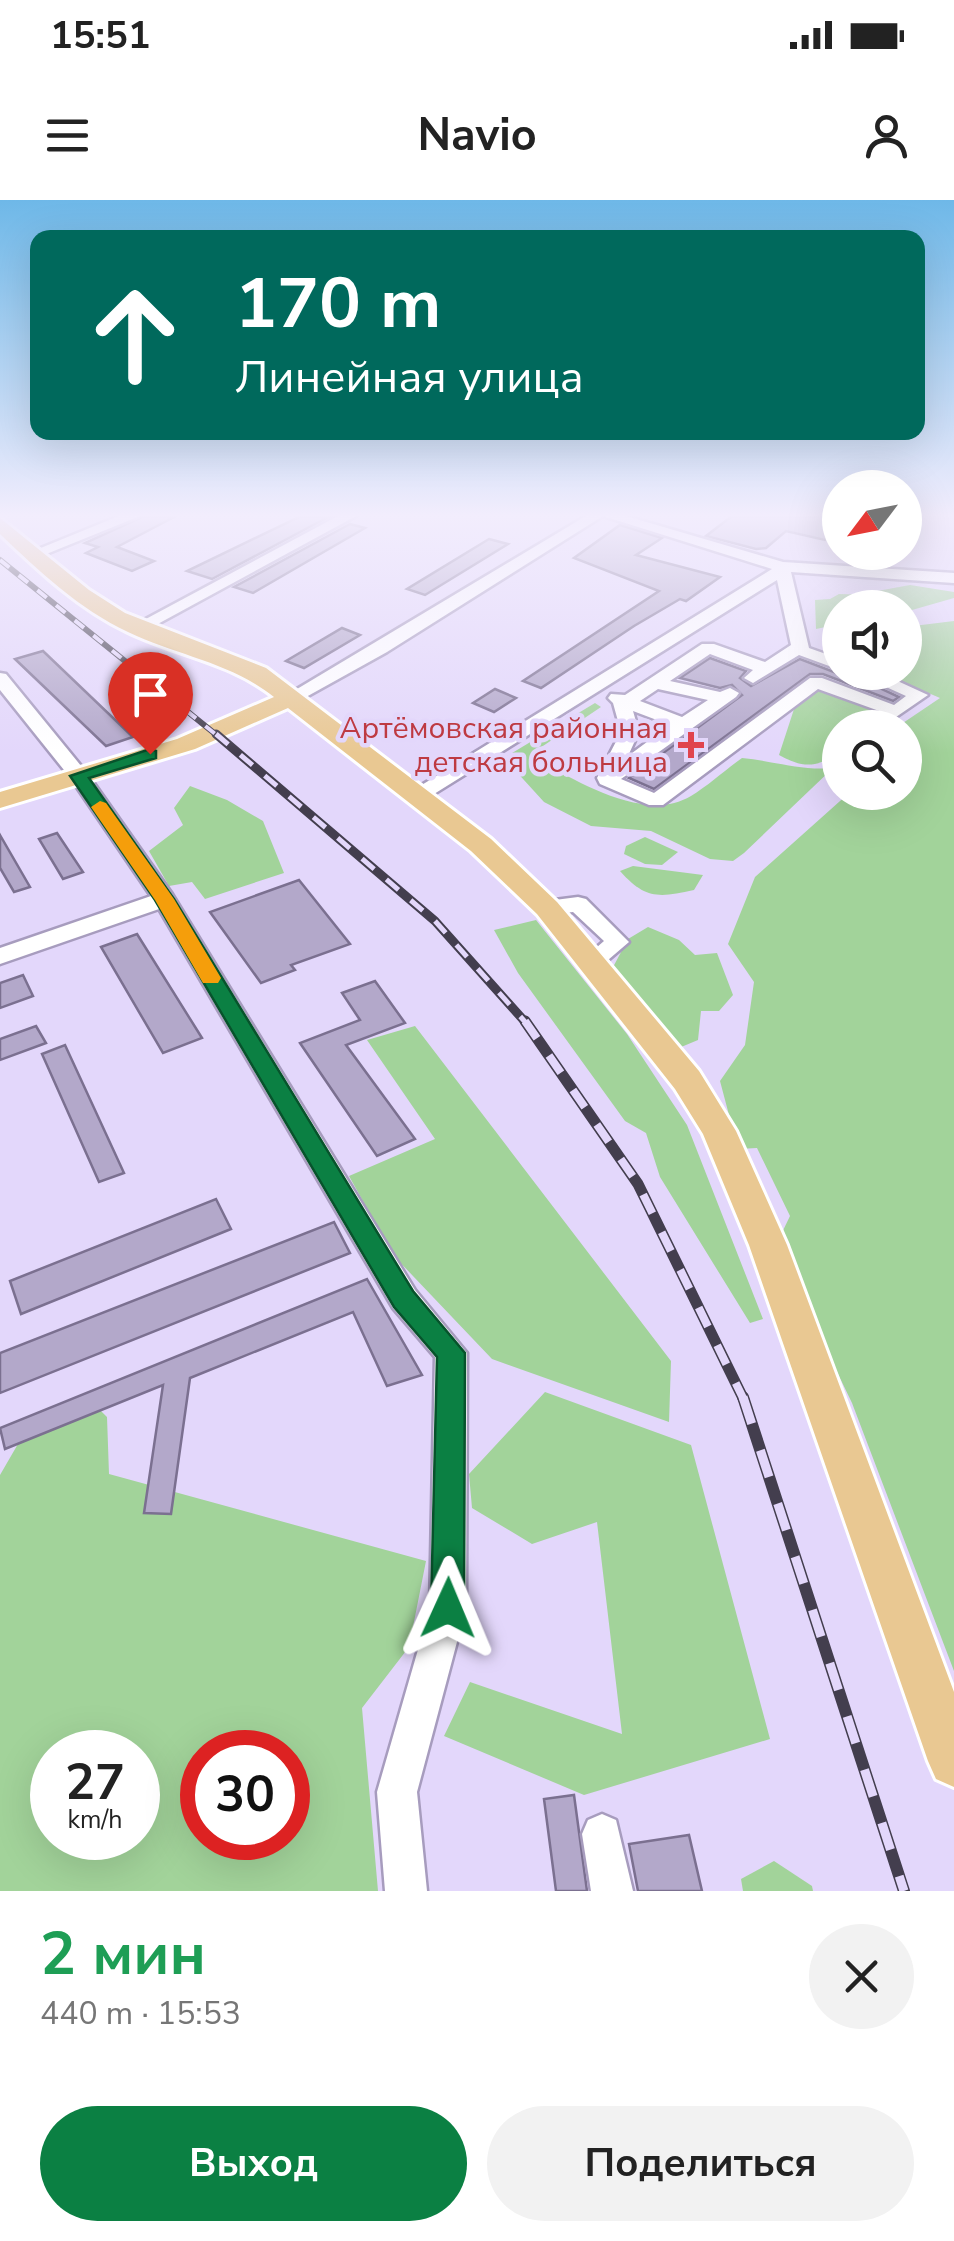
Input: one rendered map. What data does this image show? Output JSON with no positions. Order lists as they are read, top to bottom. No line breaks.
{"places":{"health":["Артёмовская районная детская больница"]},"north":"bottom left","page":{"status":"15:51","header":"Navio","turn":["170 m","Линейная улица"],"speed":"27 km/h","limit":"30","heading":["2 мин","440 m · 15:53"],"buttons":["Выход","Поделиться"]}}
